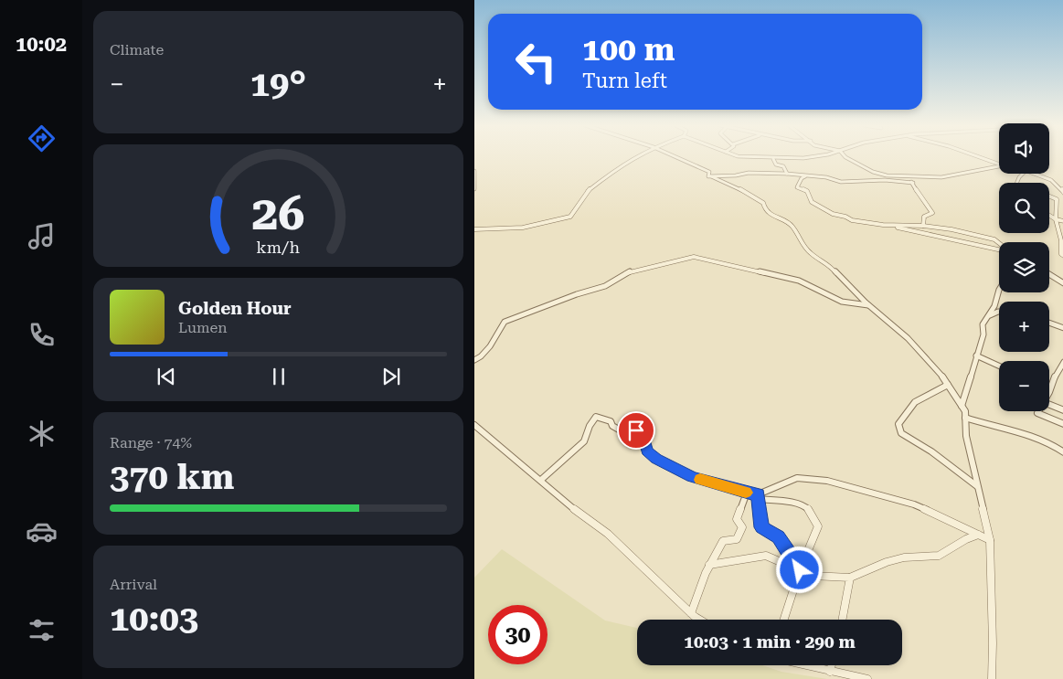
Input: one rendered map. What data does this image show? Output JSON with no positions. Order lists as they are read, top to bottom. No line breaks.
{"page":{"tabs":"10:02","tile":["Climate",["Range · 74%","370 km"],["Arrival","10:03"]],"turn":["100 m","Turn left"],"heat":["−","19°","+"],"map_buttons":["+","−"],"song":["Golden Hour","Lumen"],"limit":"30","trip":"10:03 · 1 min · 290 m","gauge":["26","km/h"]}}
